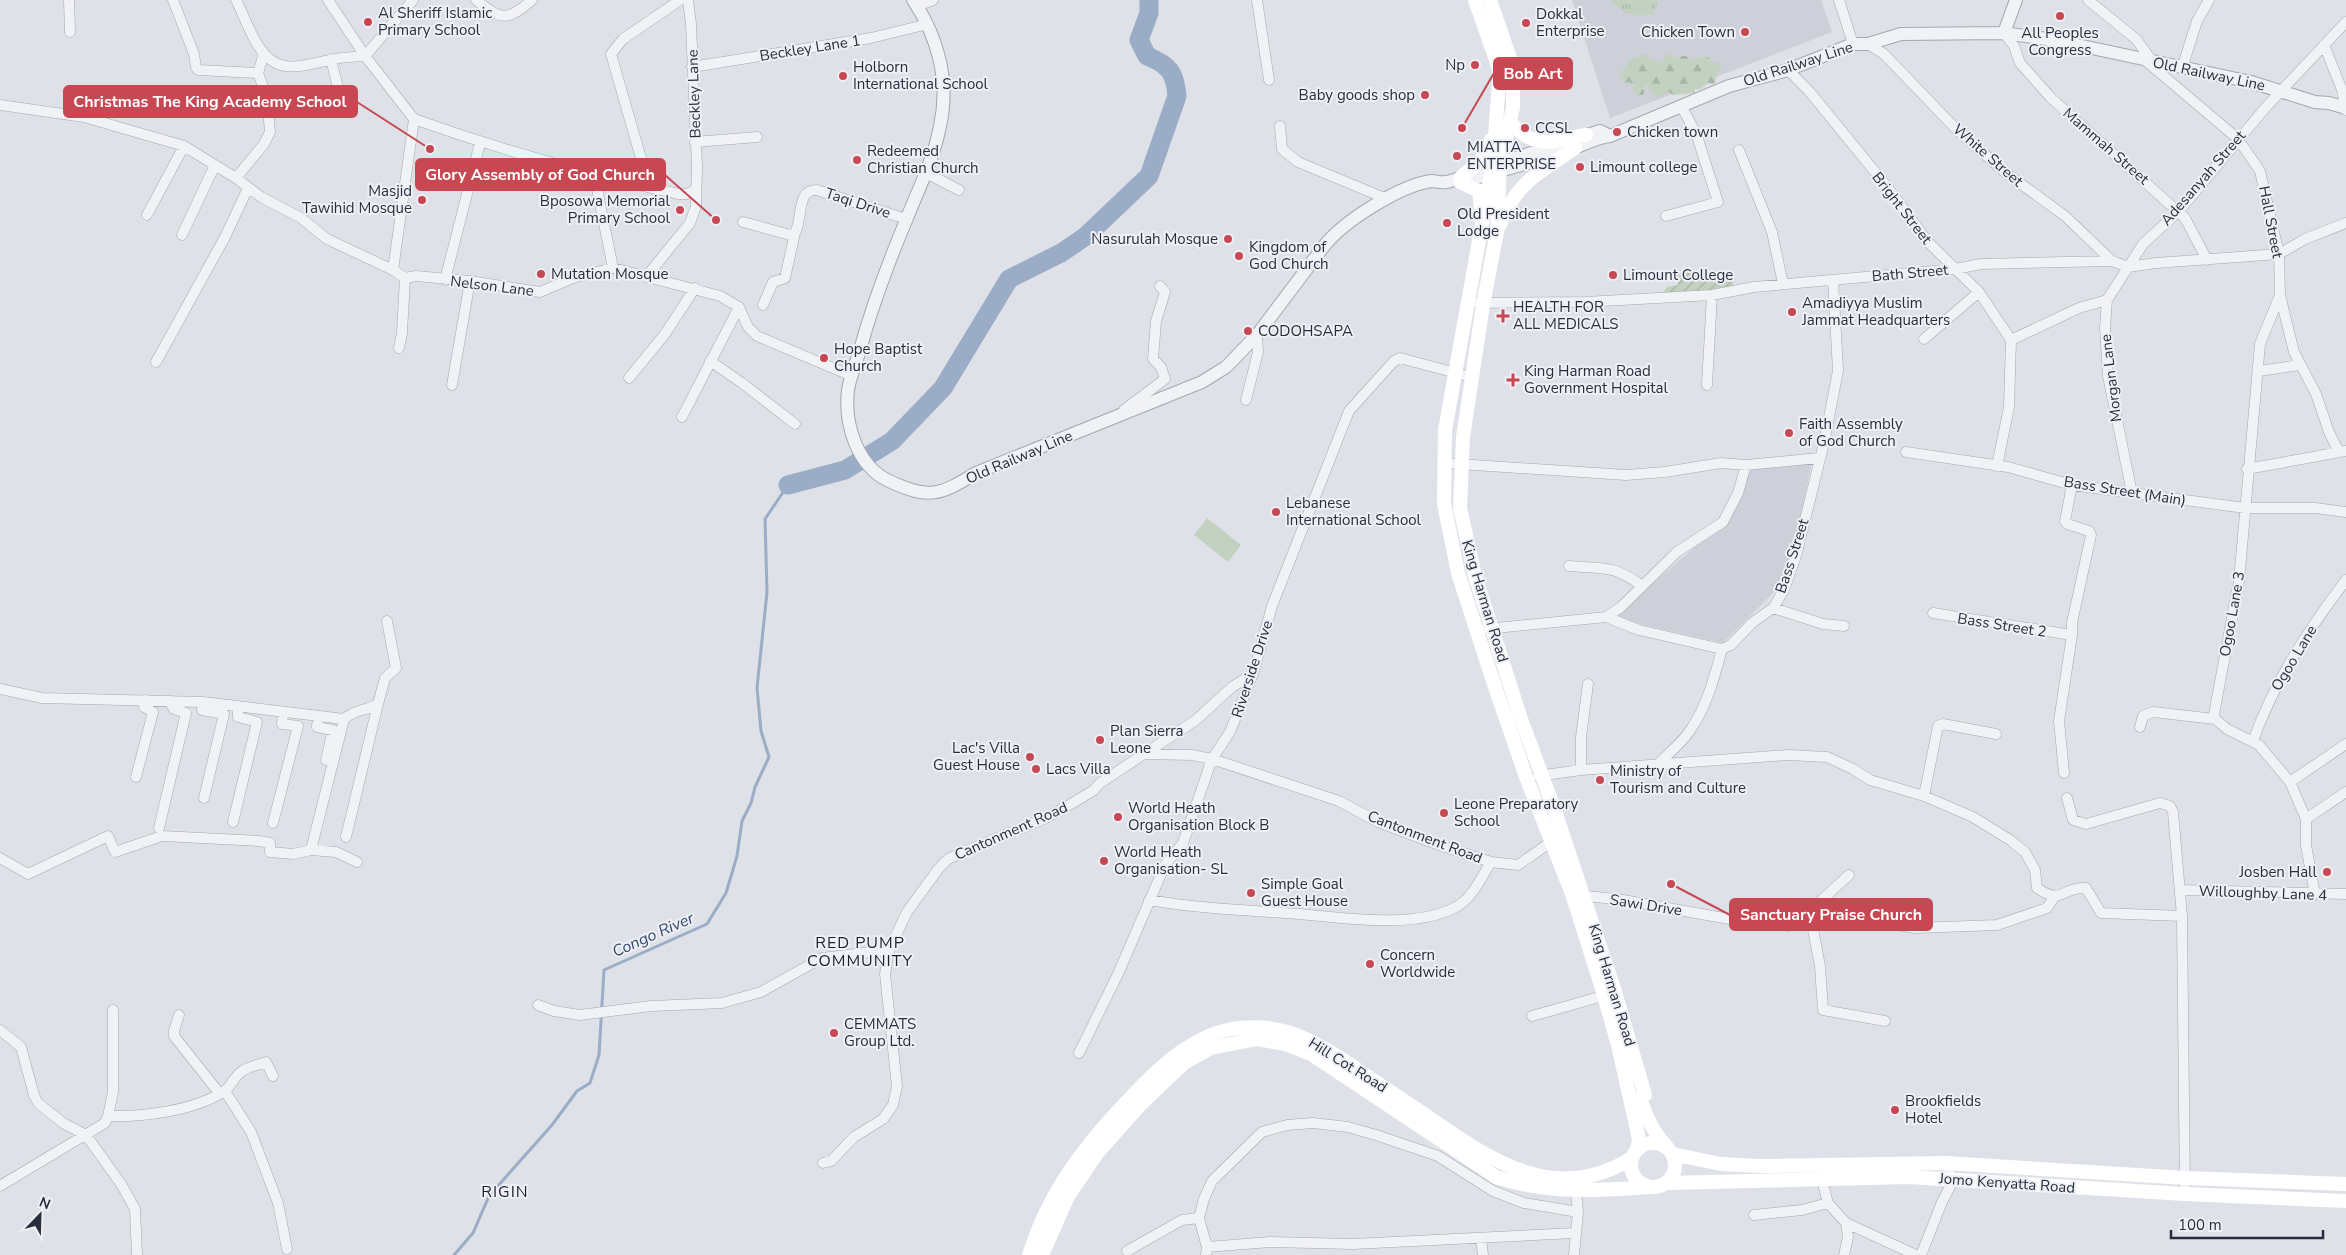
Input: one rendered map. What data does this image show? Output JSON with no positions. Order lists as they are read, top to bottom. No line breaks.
{"streets":{"main road":["King Harman Road","Hill Cot Road","Jomo Kenyatta Road"],"street":["Beckley Lane 1","Old Railway Line","Beckley Lane","Mammah Street","White Street","Adesanyah Street","Taqi Drive","Bright Street","Hall Street","Bath Street","Nelson Lane","Morgan Lane","Bass Street (Main)","Bass Street","Ogoo Lane 3","Bass Street 2","Ogoo Lane","Riverside Drive","Cantonment Road","Willoughby Lane 4","Sawi Drive"]},"crossings":[["Beckley Lane 1","Old Railway Line"],["Beckley Lane 1","Beckley Lane"],["Old Railway Line","Mammah Street"],["Old Railway Line","White Street"],["Old Railway Line","Adesanyah Street"],["Old Railway Line","Taqi Drive"],["Old Railway Line","Bright Street"],["Old Railway Line","Hall Street"],["Old Railway Line","King Harman Road"],["Mammah Street","Adesanyah Street"],["Mammah Street","Bath Street"],["White Street","Bath Street"],["Adesanyah Street","Hall Street"],["Adesanyah Street","Bath Street"],["Adesanyah Street","Morgan Lane"],["Bright Street","Bath Street"],["Hall Street","Bath Street"],["Hall Street","Ogoo Lane 3"],["Bath Street","Morgan Lane"],["Bath Street","Bass Street"],["Bath Street","King Harman Road"],["Morgan Lane","Bass Street (Main)"],["Bass Street (Main)","Ogoo Lane 3"],["King Harman Road","Riverside Drive"],["King Harman Road","Cantonment Road"],["King Harman Road","Sawi Drive"],["King Harman Road","Hill Cot Road"],["King Harman Road","Jomo Kenyatta Road"],["Riverside Drive","Cantonment Road"],["Hill Cot Road","Jomo Kenyatta Road"]],"districts":["RED PUMP COMMUNITY","RIGIN"],"water":["Congo River"],"places":{"other":["All Peoples Congress","Al Sheriff Islamic Primary School","Dokkal Enterprise","Chicken Town","Np","Holborn International School","Baby goods shop","Bob Art","CCSL","Chicken town","Christmas The King Academy School","MIATTA ENTERPRISE","Redeemed Christian Church","Limount college","Masjid Tawihid Mosque","Bposowa Memorial Primary School","Glory Assembly of God Church","Old President Lodge","Nasurulah Mosque","Kingdom of God Church","Mutation Mosque","Limount College","Amadiyya Muslim Jammat Headquarters","CODOHSAPA","Hope Baptist Church","Faith Assembly of God Church","Lebanese International School","Plan Sierra Leone","Lac's Villa Guest House","Lacs Villa","Ministry of Tourism and Culture","Leone Preparatory School","World Heath Organisation Block B","World Heath Organisation- SL","Josben Hall","Sanctuary Praise Church","Simple Goal Guest House","Concern Worldwide","CEMMATS Group Ltd.","Brookfields Hotel"],"health":["HEALTH FOR ALL MEDICALS","King Harman Road Government Hospital"]},"scale_bar":"100 m","north":"top right"}
